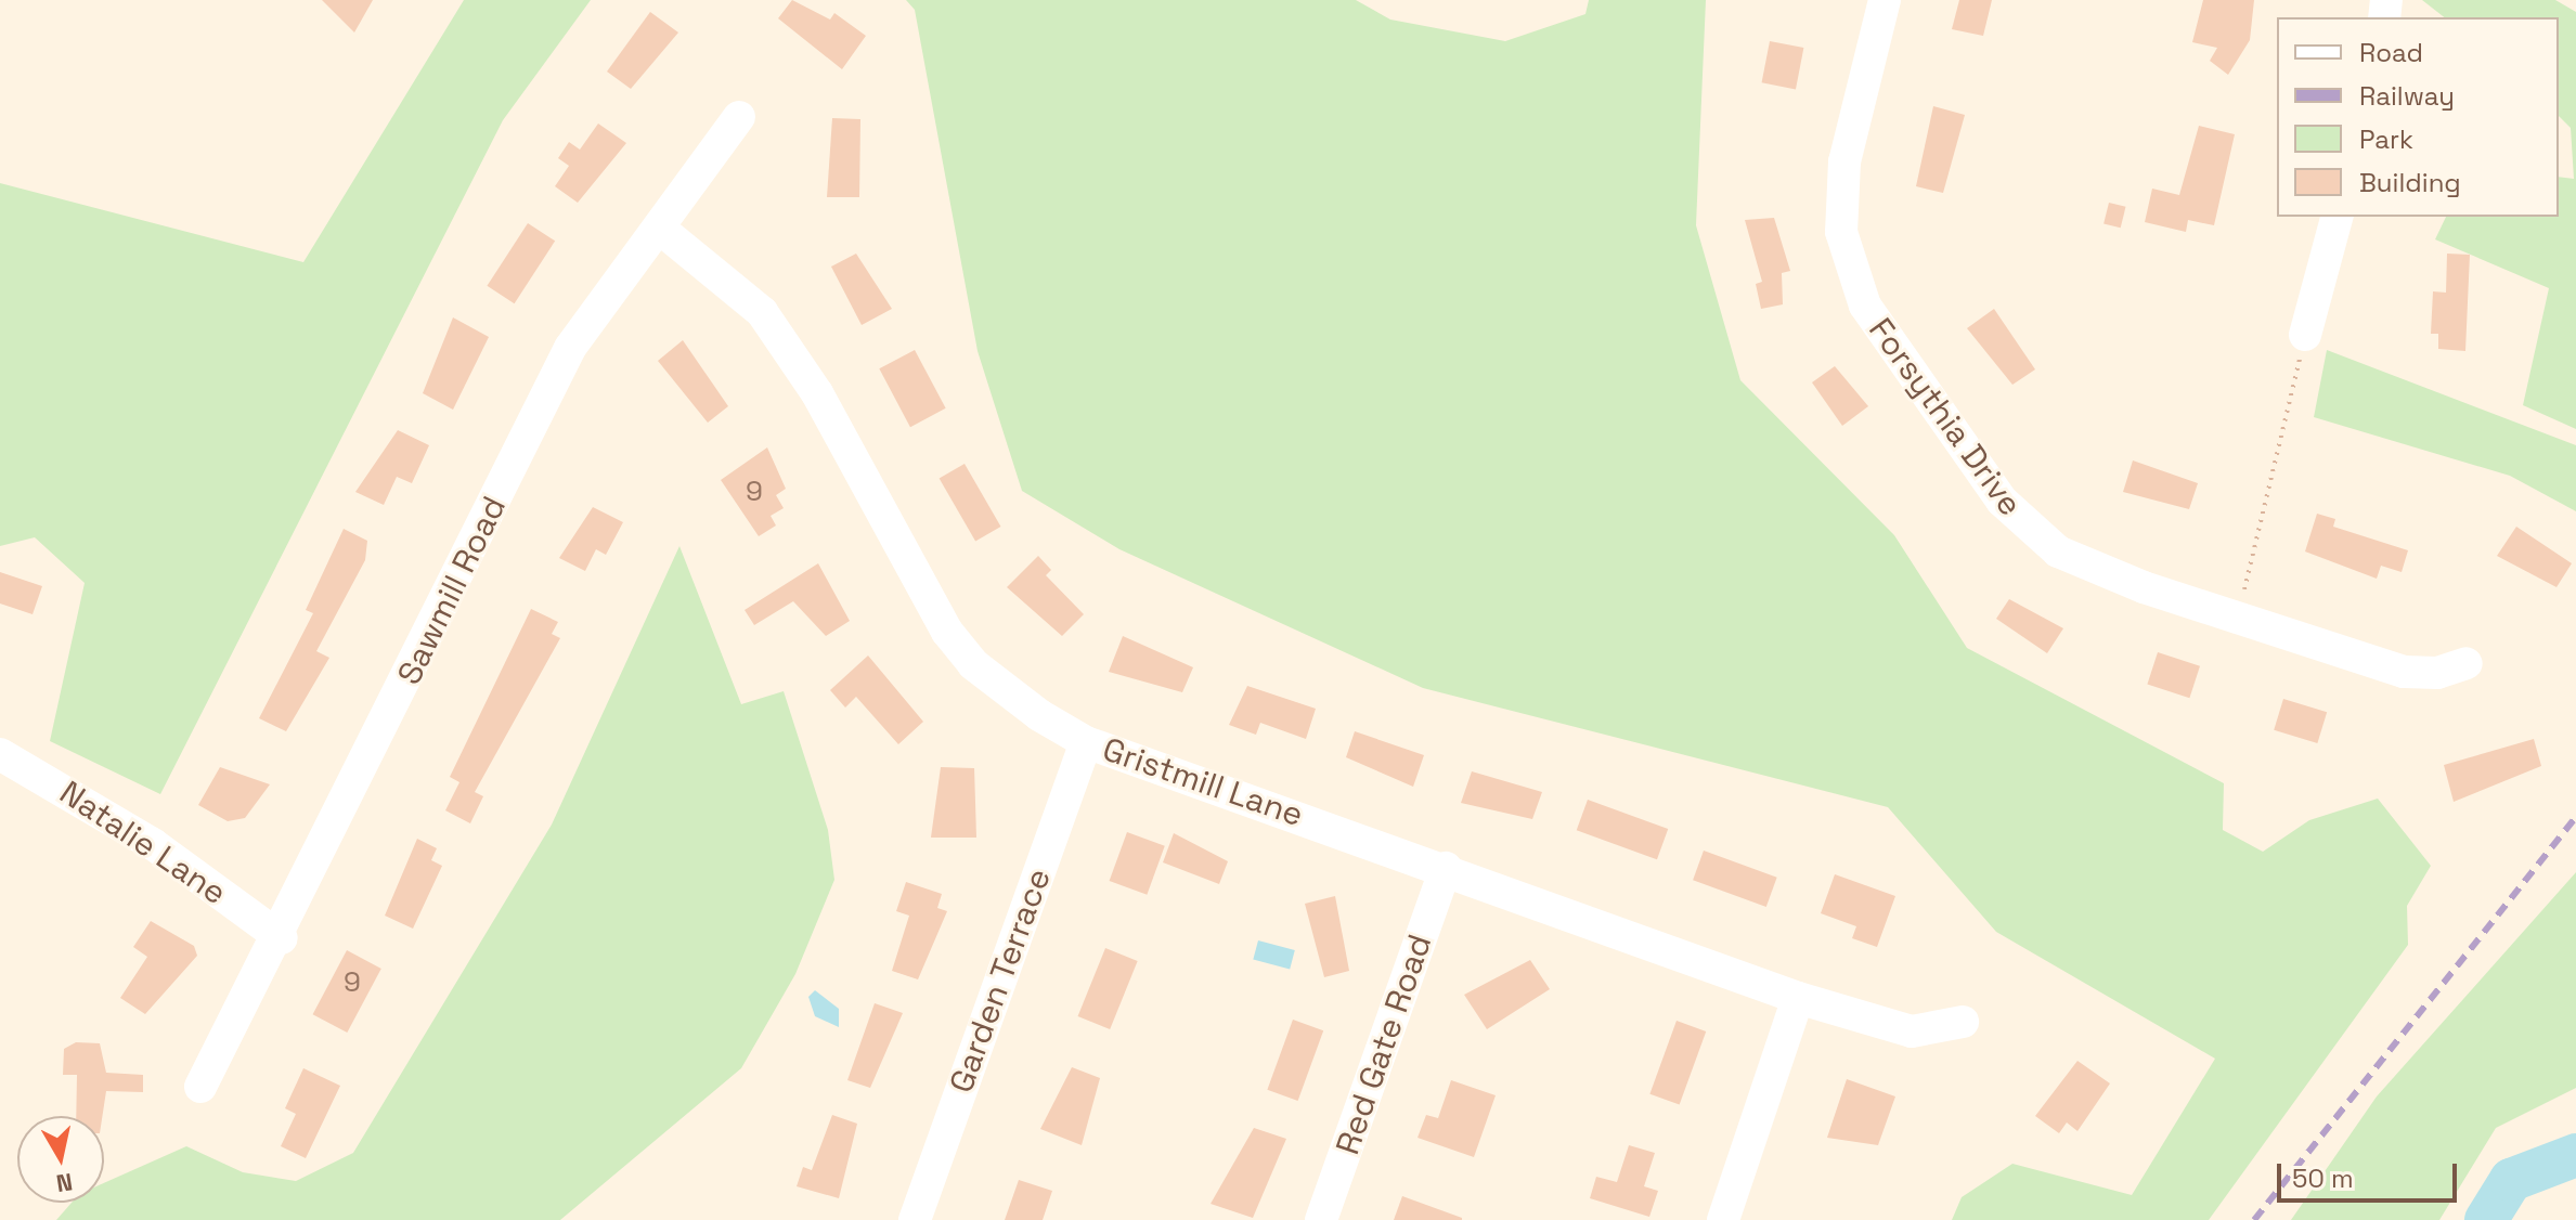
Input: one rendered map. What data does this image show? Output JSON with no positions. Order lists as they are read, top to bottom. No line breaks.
{"streets":{"street":["Forsythia Drive","Sawmill Road","Gristmill Lane","Natalie Lane","Garden Terrace","Red Gate Road"]},"crossings":[["Sawmill Road","Gristmill Lane"],["Sawmill Road","Natalie Lane"],["Gristmill Lane","Garden Terrace"],["Gristmill Lane","Red Gate Road"]],"house_numbers":["9","9"],"legend":["Road","Railway","Park","Building"],"scale_bar":"50 m","north":"bottom"}
